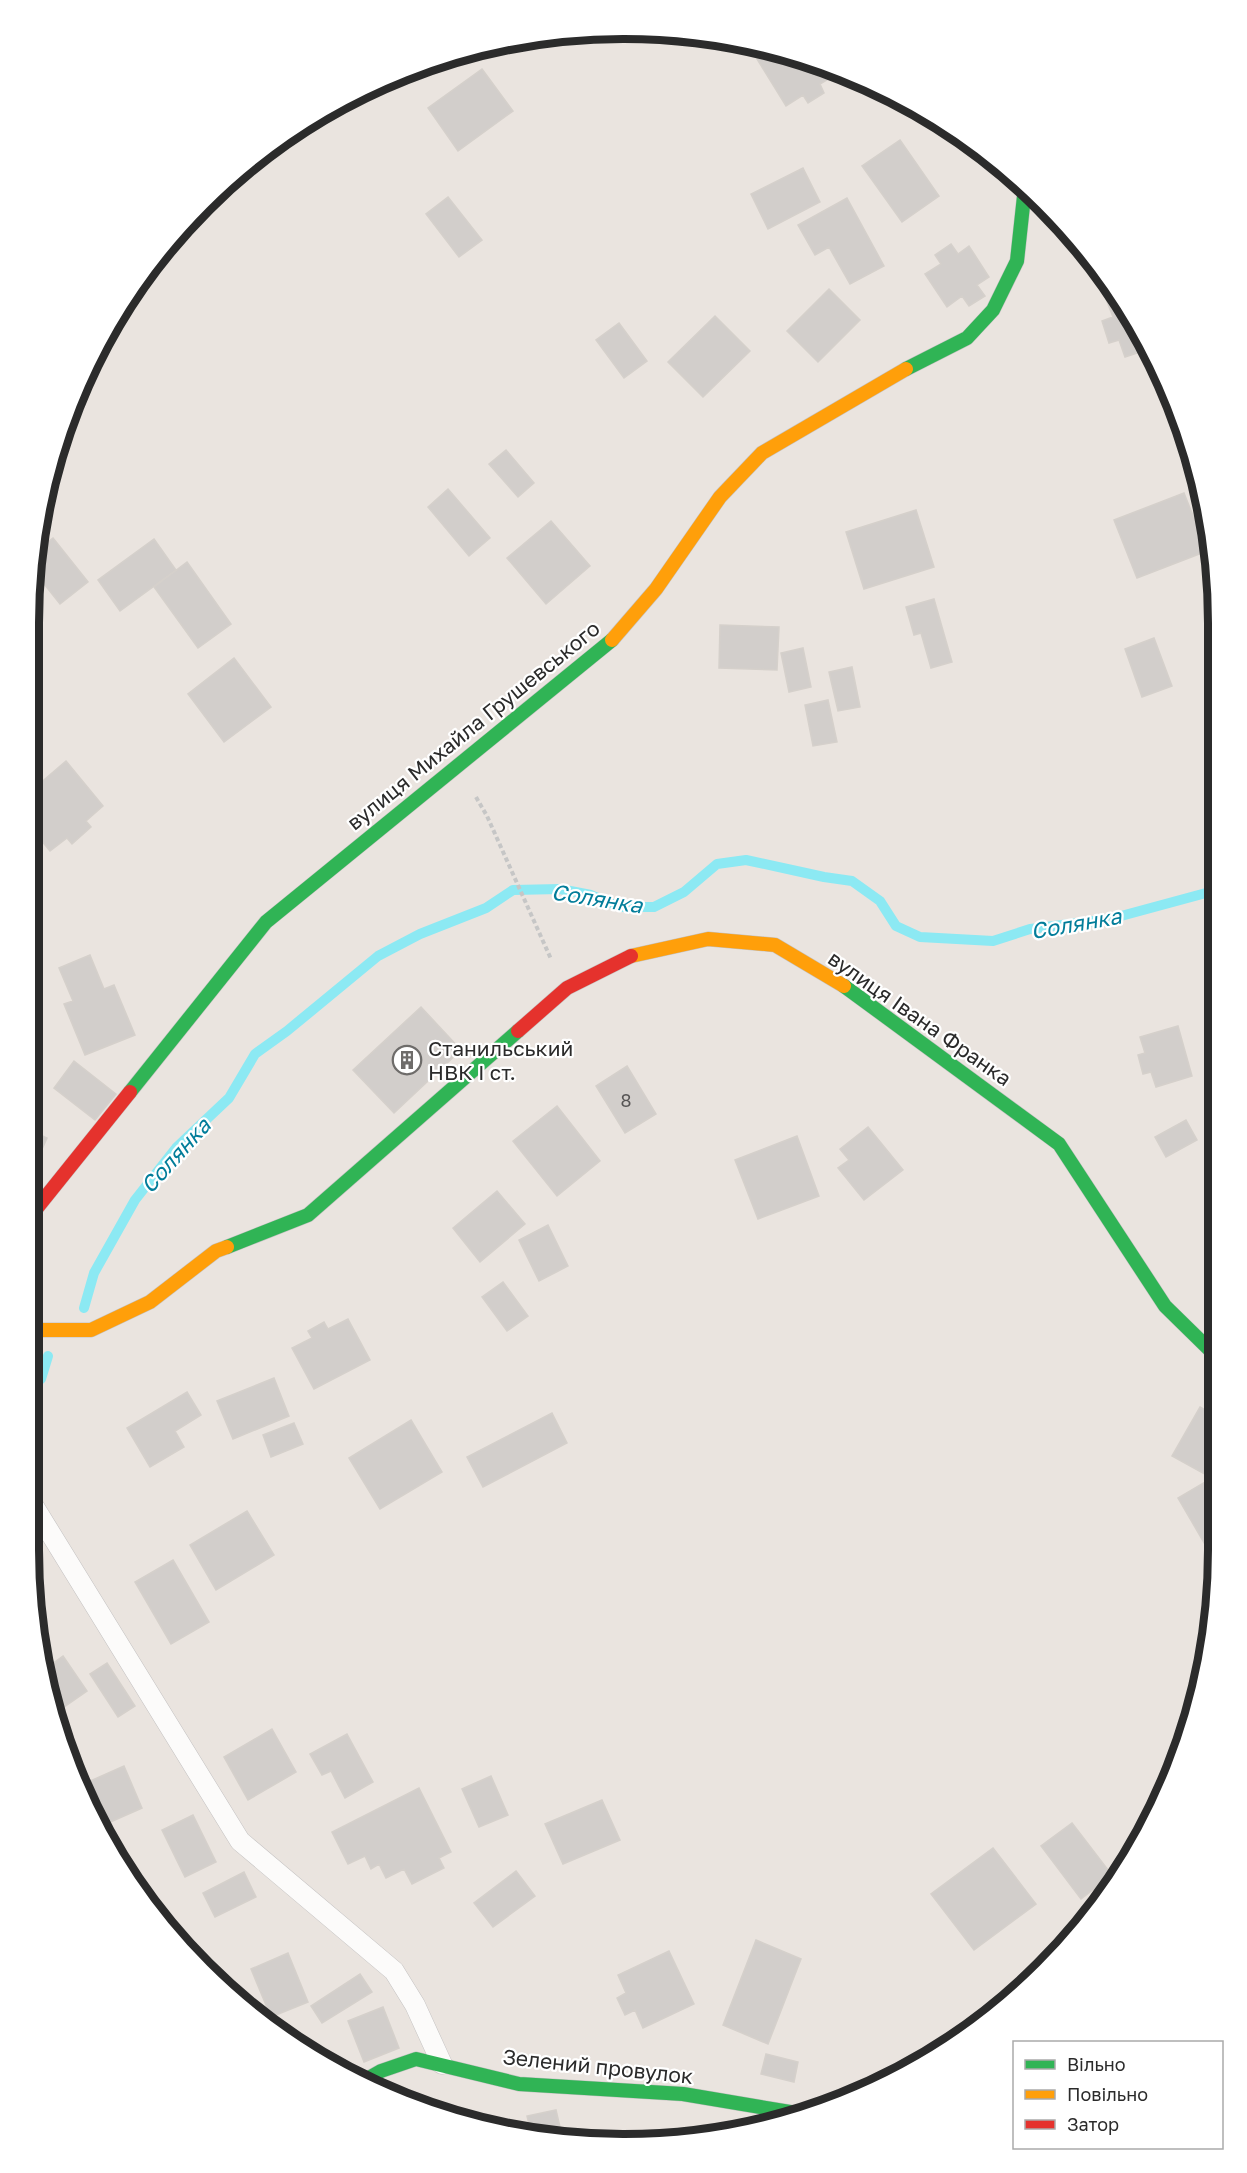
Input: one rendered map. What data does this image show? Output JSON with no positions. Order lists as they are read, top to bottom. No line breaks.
{"streets":{"street":["вулиця Михайла Грушевського","вулиця Івана Франка","Зелений провулок"]},"water":["Солянка"],"places":{"building":["Станильський НВК І ст."]},"house_numbers":["8"],"legend":["Вільно","Повільно","Затор"]}
